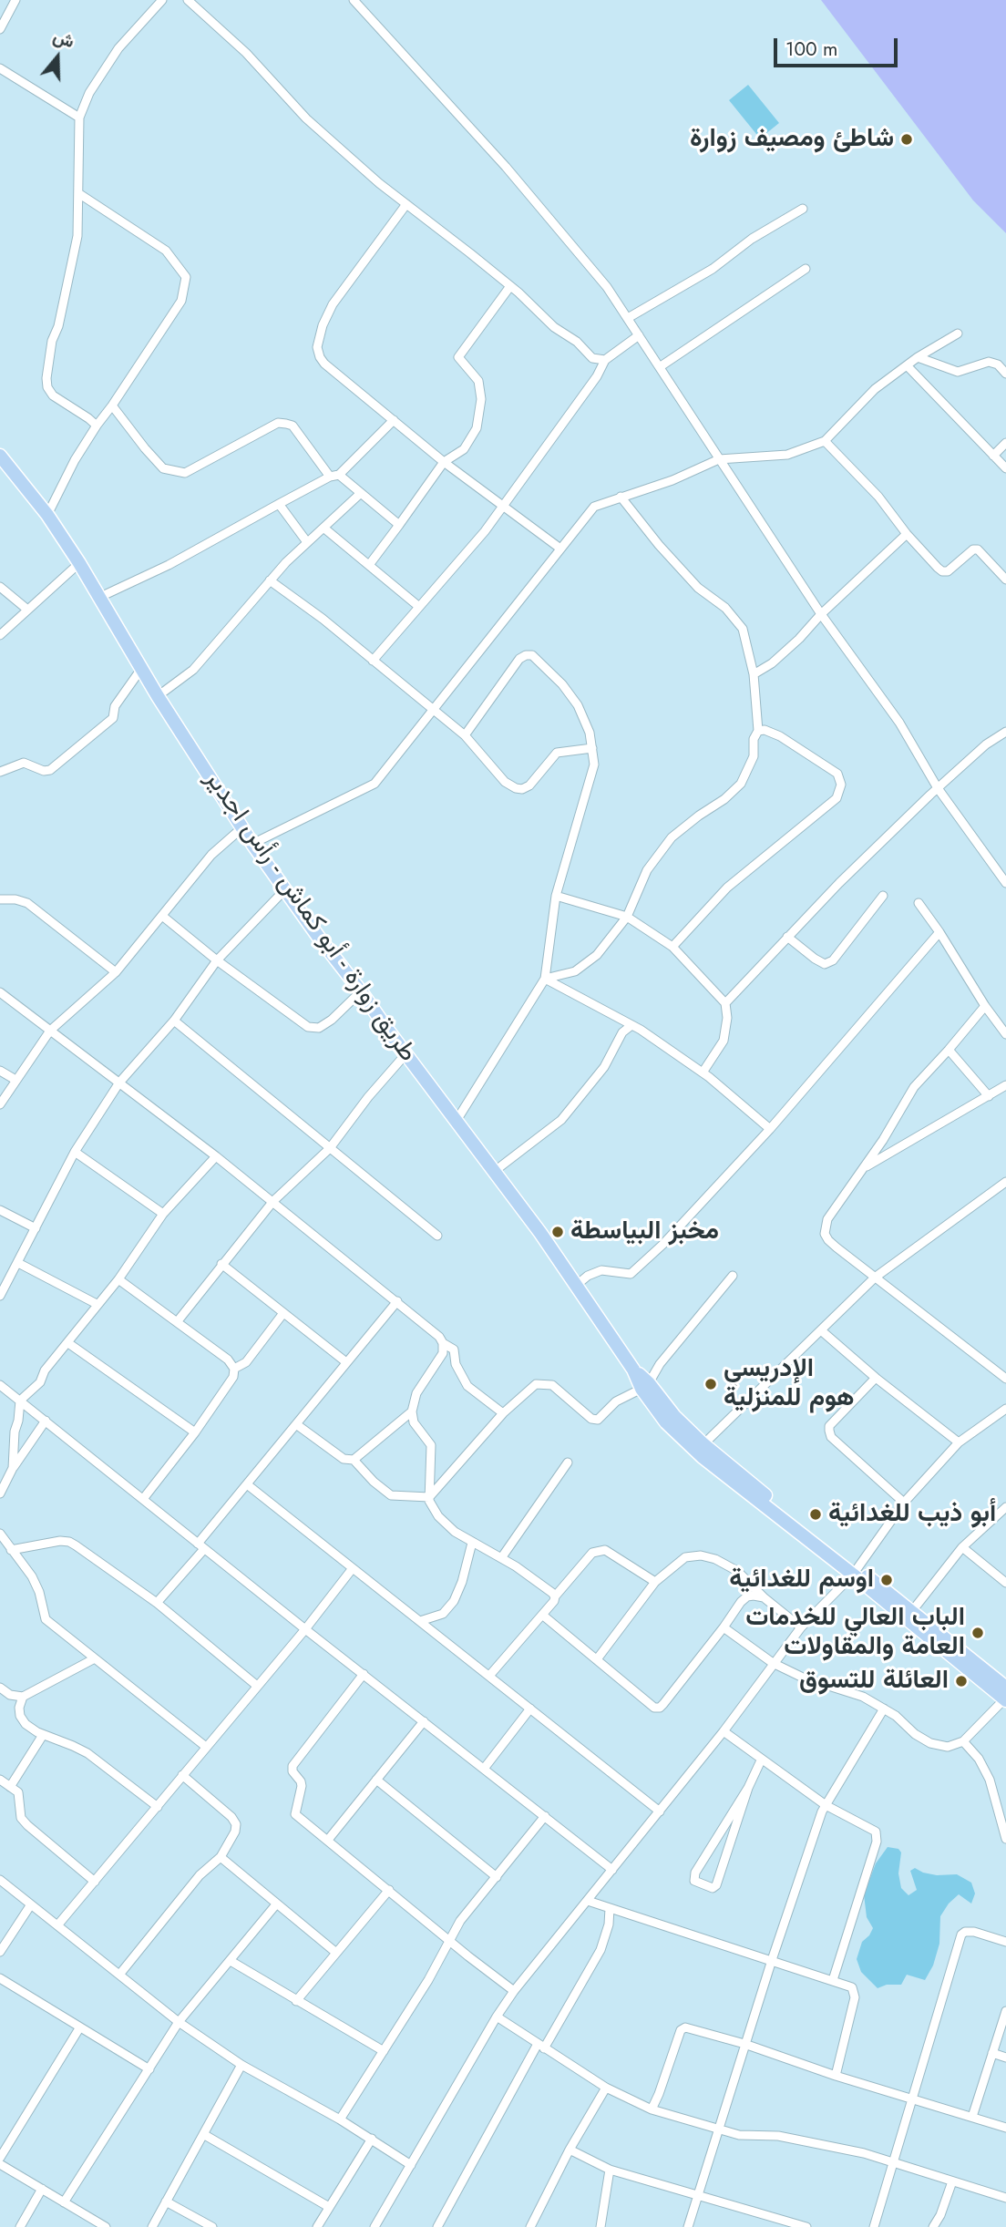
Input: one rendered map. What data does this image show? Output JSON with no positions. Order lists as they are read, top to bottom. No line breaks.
{"streets":{"main road":["طريق زوارة - أبو كماش - رأس اجدير"]},"places":["شاطئ ومصيف زوارة","مخبز البياسطة","الإدريسي هوم للمنزلية","أبو ذيب للغدائية","اوسم للغدائية","الباب العالي للخدمات العامة والمقاولات","العائلة للتسوق"],"scale_bar":"100 m","north":"top"}
